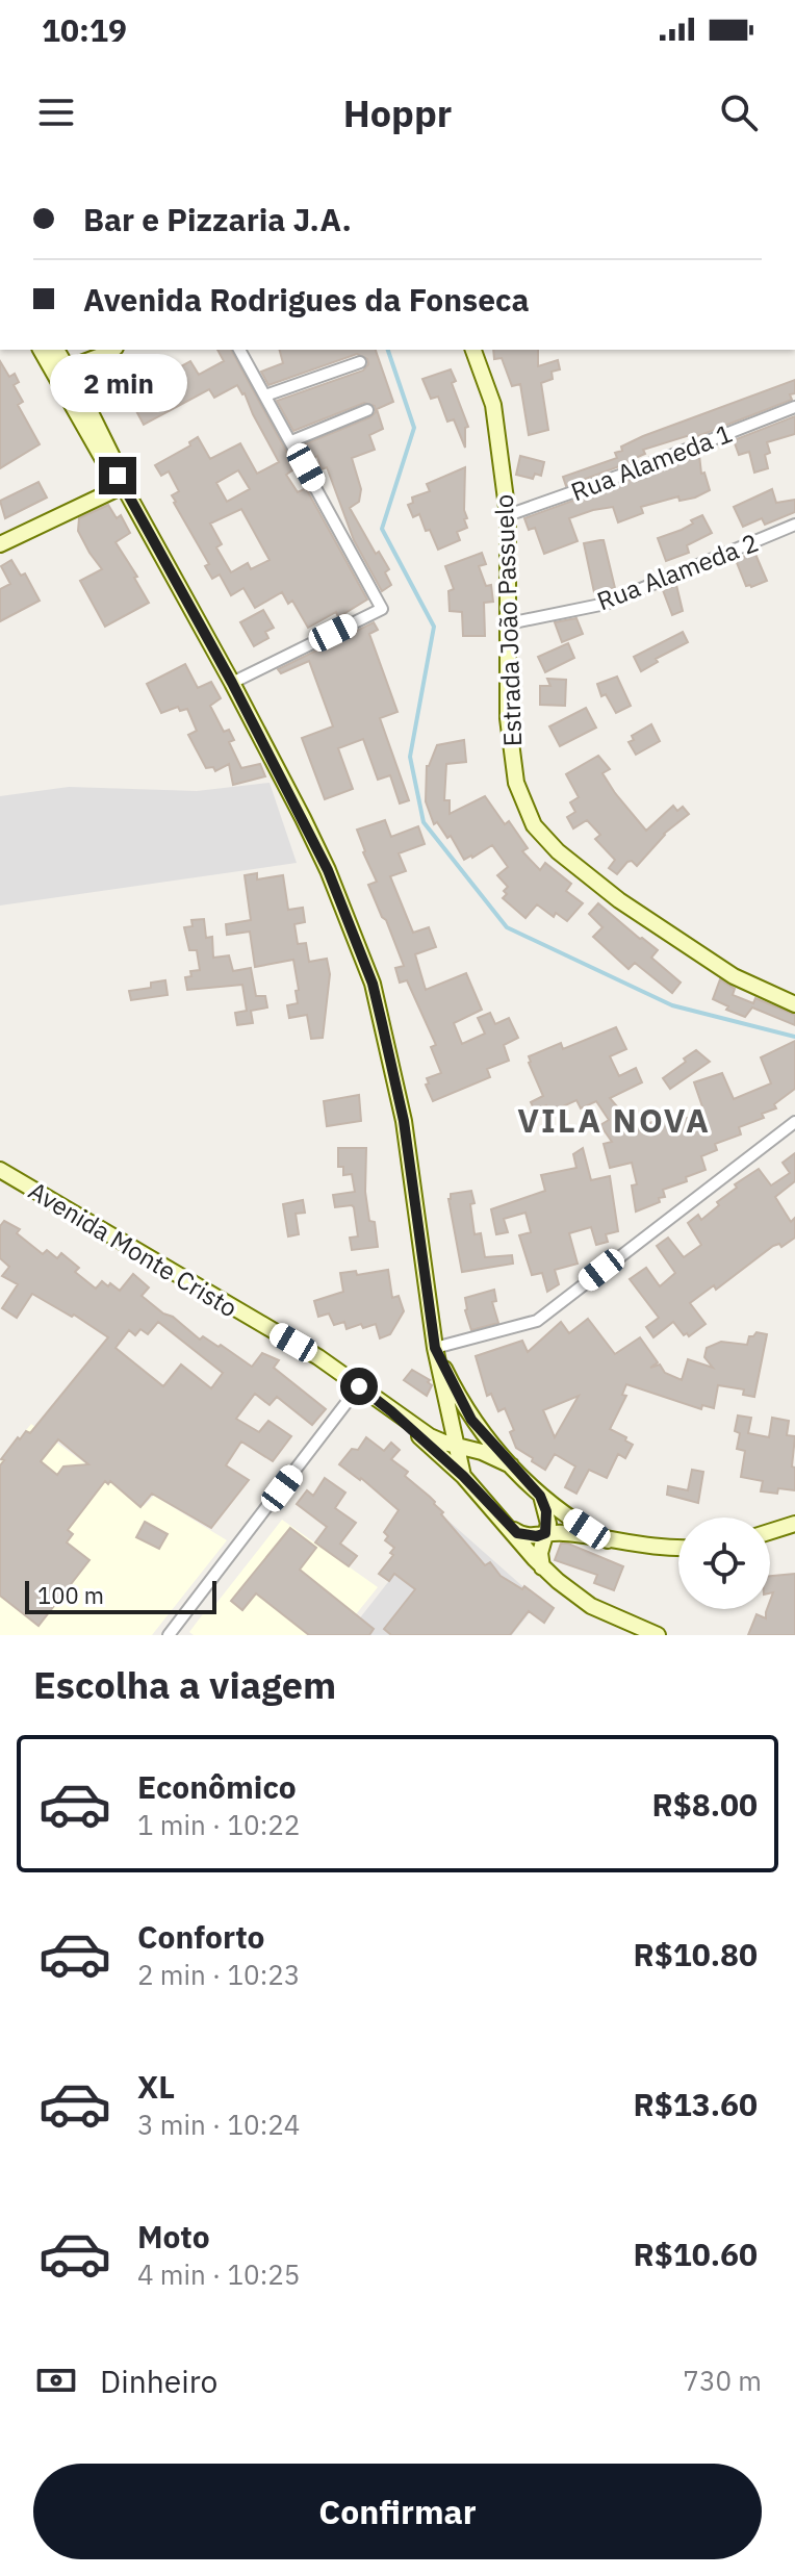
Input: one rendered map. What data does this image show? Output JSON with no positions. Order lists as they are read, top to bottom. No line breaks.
{"streets":{"main road":["Estrada João Passuelo","Avenida Monte Cristo"],"street":["Rua Alameda 1","Rua Alameda 2"]},"crossings":[["Rua Alameda 1","Estrada João Passuelo"],["Rua Alameda 2","Estrada João Passuelo"]],"districts":["VILA NOVA"],"scale_bar":"100 m","page":{"status":"10:19","header":"Hoppr","banner":["Bar e Pizzaria J.A.","Avenida Rodrigues da Fonseca"],"bubble":"2 min","scale":"100 m","heading":"Escolha a viagem","list":[{"name":"Econômico","note":"1 min · 10:22","value":"R$8.00"},{"name":"Conforto","note":"2 min · 10:23","value":"R$10.80"},{"name":"XL","note":"3 min · 10:24","value":"R$13.60"},{"name":"Moto","note":"4 min · 10:25","value":"R$10.60"}],"pay":["Dinheiro","730 m"],"buttons":"Confirmar"}}
